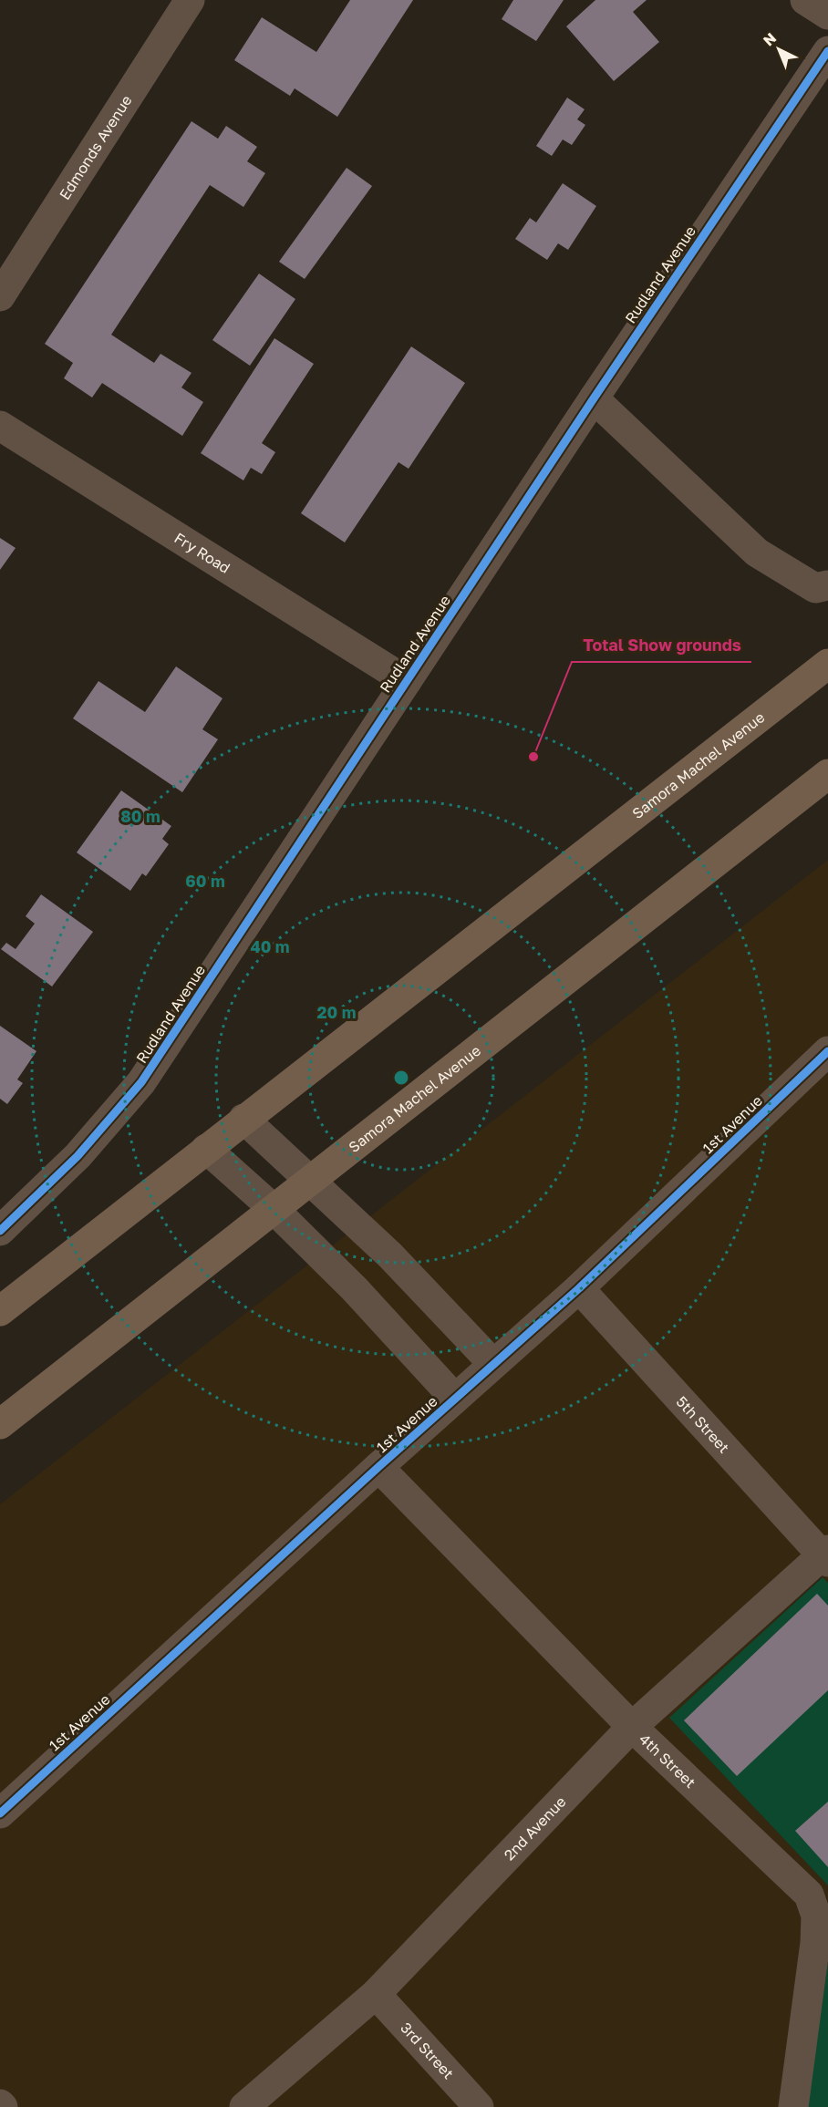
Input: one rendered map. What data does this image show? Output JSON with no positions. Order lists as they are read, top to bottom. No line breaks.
{"streets":{"highway":["Samora Machel Avenue"],"street":["Edmonds Avenue","Rudland Avenue","Fry Road","1st Avenue","5th Street","4th Street","2nd Avenue","3rd Street"]},"crossings":[["Rudland Avenue","Fry Road"],["1st Avenue","5th Street"],["1st Avenue","4th Street"],["5th Street","2nd Avenue"],["4th Street","2nd Avenue"],["2nd Avenue","3rd Street"]],"places":["Total Show grounds"],"north":"top left","rings":["80 m","60 m","40 m","20 m"]}
